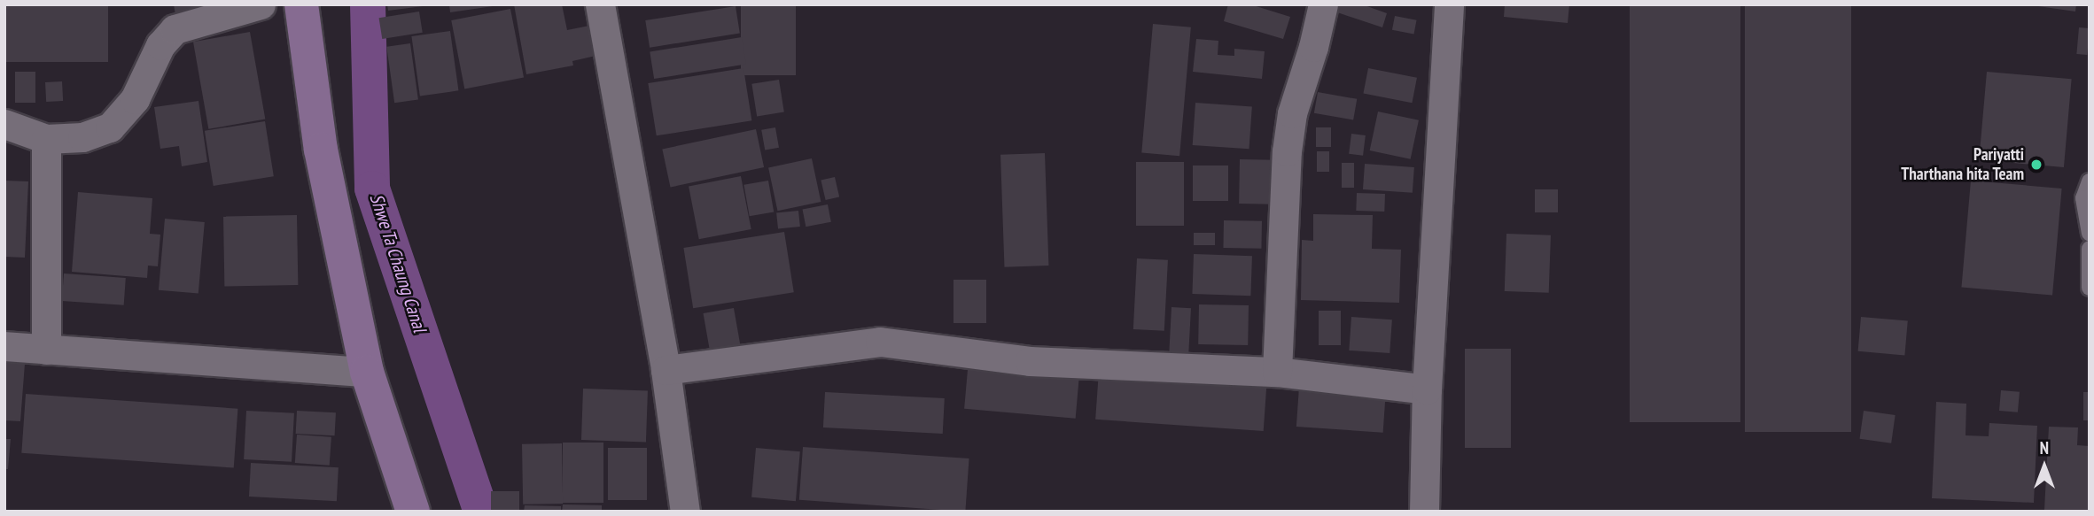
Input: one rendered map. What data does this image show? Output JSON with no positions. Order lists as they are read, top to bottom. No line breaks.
{"water":["Shwe Ta Chaung Canal"],"places":["Pariyatti Tharthana hita Team"],"north":"top"}
